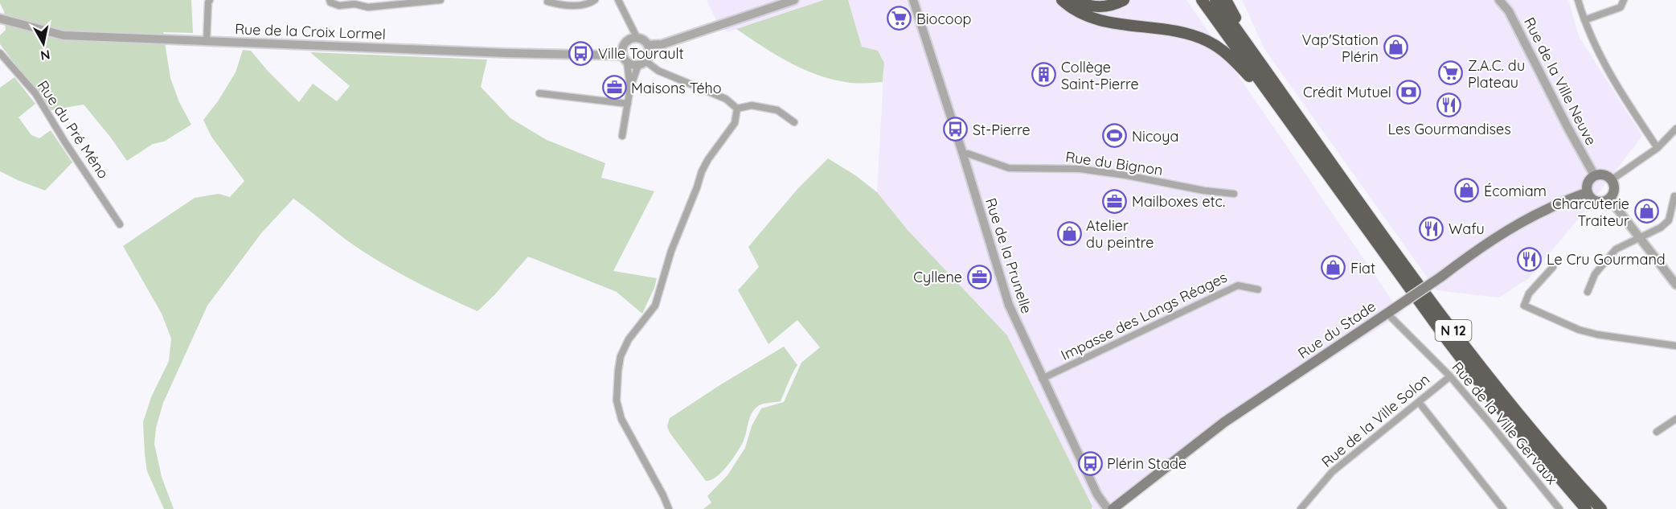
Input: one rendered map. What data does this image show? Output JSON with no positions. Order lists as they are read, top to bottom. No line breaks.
{"streets":{"highway":["N 12"],"main road":["Rue du Stade"],"street":["Rue de la Croix Lormel","Rue de la Ville Neuve","Rue du Pré Méno","Rue du Bignon","Rue de la Prunelle","Impasse des Longs Réages","Rue de la Ville Solon","Rue de la Ville Gervaux"]},"crossings":[["Rue de la Ville Neuve","Rue du Stade"],["Rue du Bignon","Rue de la Prunelle"],["Rue de la Prunelle","Impasse des Longs Réages"],["Rue du Stade","Rue de la Ville Gervaux"],["Rue de la Ville Solon","Rue de la Ville Gervaux"]],"places":{"supermarket":["Biocoop","Z.A.C. du Plateau"],"shop":["Vap'Station Plérin","Écomiam","Charcuterie Traiteur","Atelier du peintre","Fiat"],"bus stop":["Ville Tourault","St-Pierre","Plérin Stade"],"building":["Collège Saint-Pierre"],"office":["Maisons Tého","Mailboxes etc.","Cyllene"],"bank":["Crédit Mutuel"],"restaurant":["Les Gourmandises","Wafu","Le Cru Gourmand"],"sports":["Nicoya"]},"north":"bottom"}
